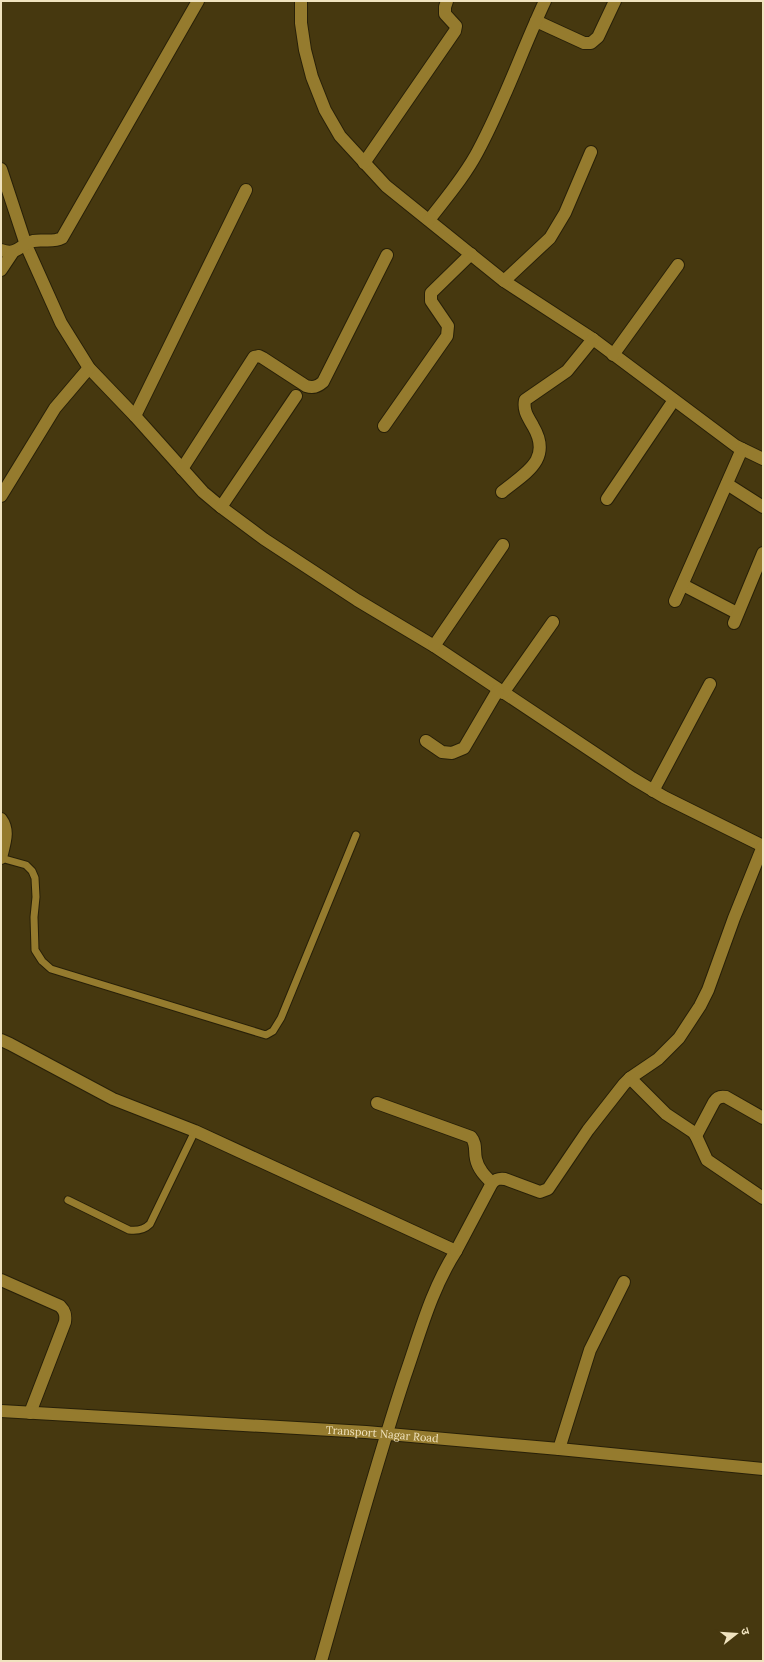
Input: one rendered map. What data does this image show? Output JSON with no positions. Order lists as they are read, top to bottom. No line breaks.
{"streets":{"street":["Transport Nagar Road"]},"north":"right"}
